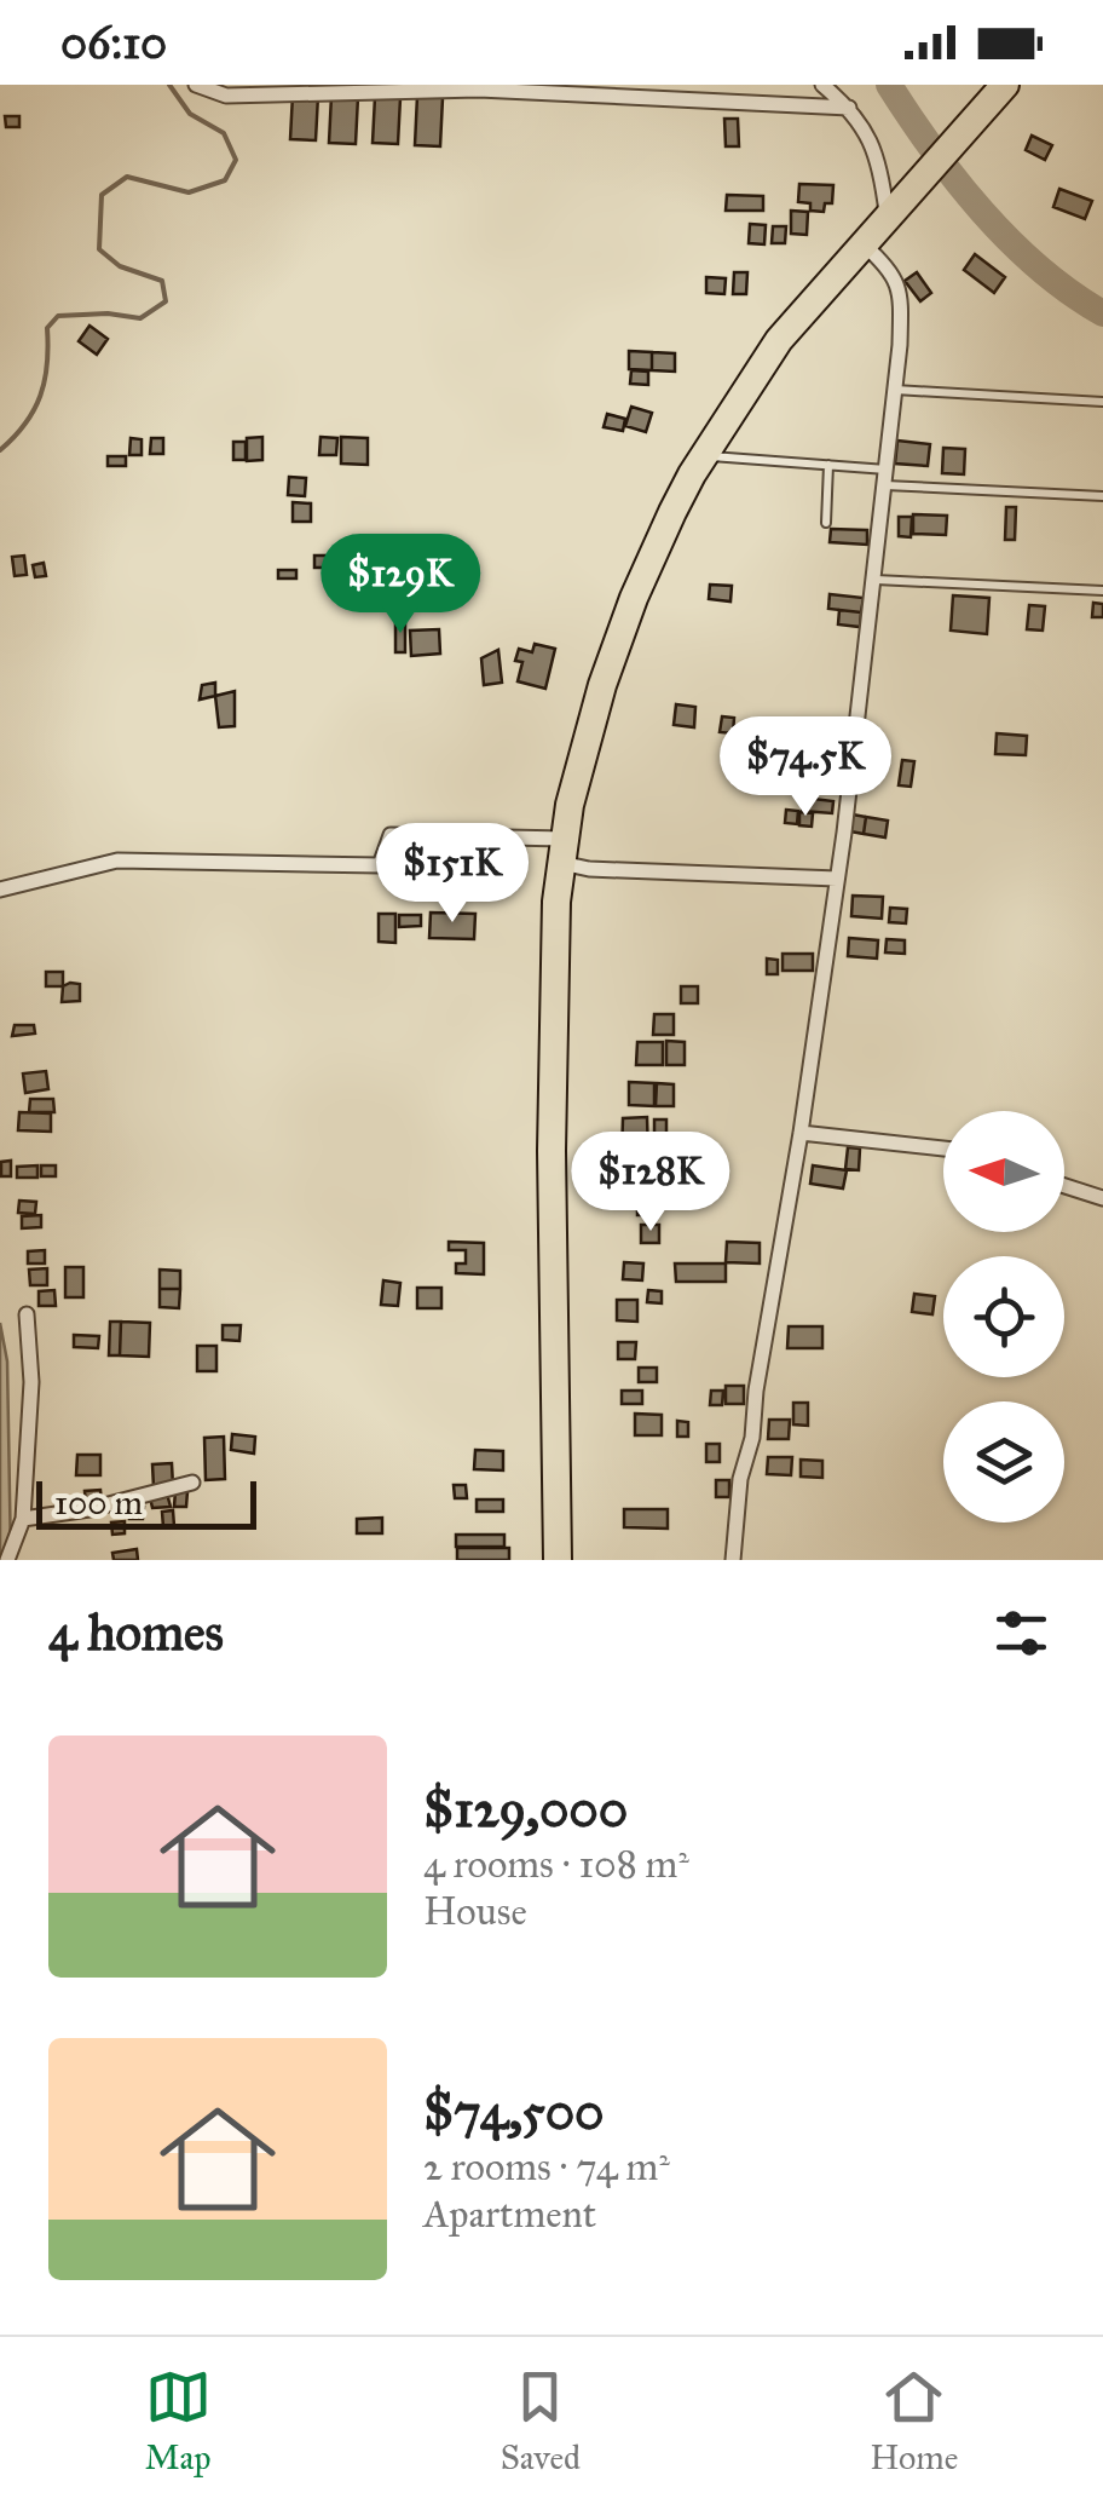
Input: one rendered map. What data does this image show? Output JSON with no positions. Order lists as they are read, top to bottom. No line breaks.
{"scale_bar":"100 m","north":"left","page":{"status":"06:10","price":["$129K","$74.5K","$151K","$128K"],"scale":"100 m","heading":"4 homes","list":[{"name":"$129,000","note":"4 rooms · 108 m² · House"},{"name":"$74,500","note":"2 rooms · 74 m² · Apartment"}],"tabs":["Map","Saved","Home"]}}
